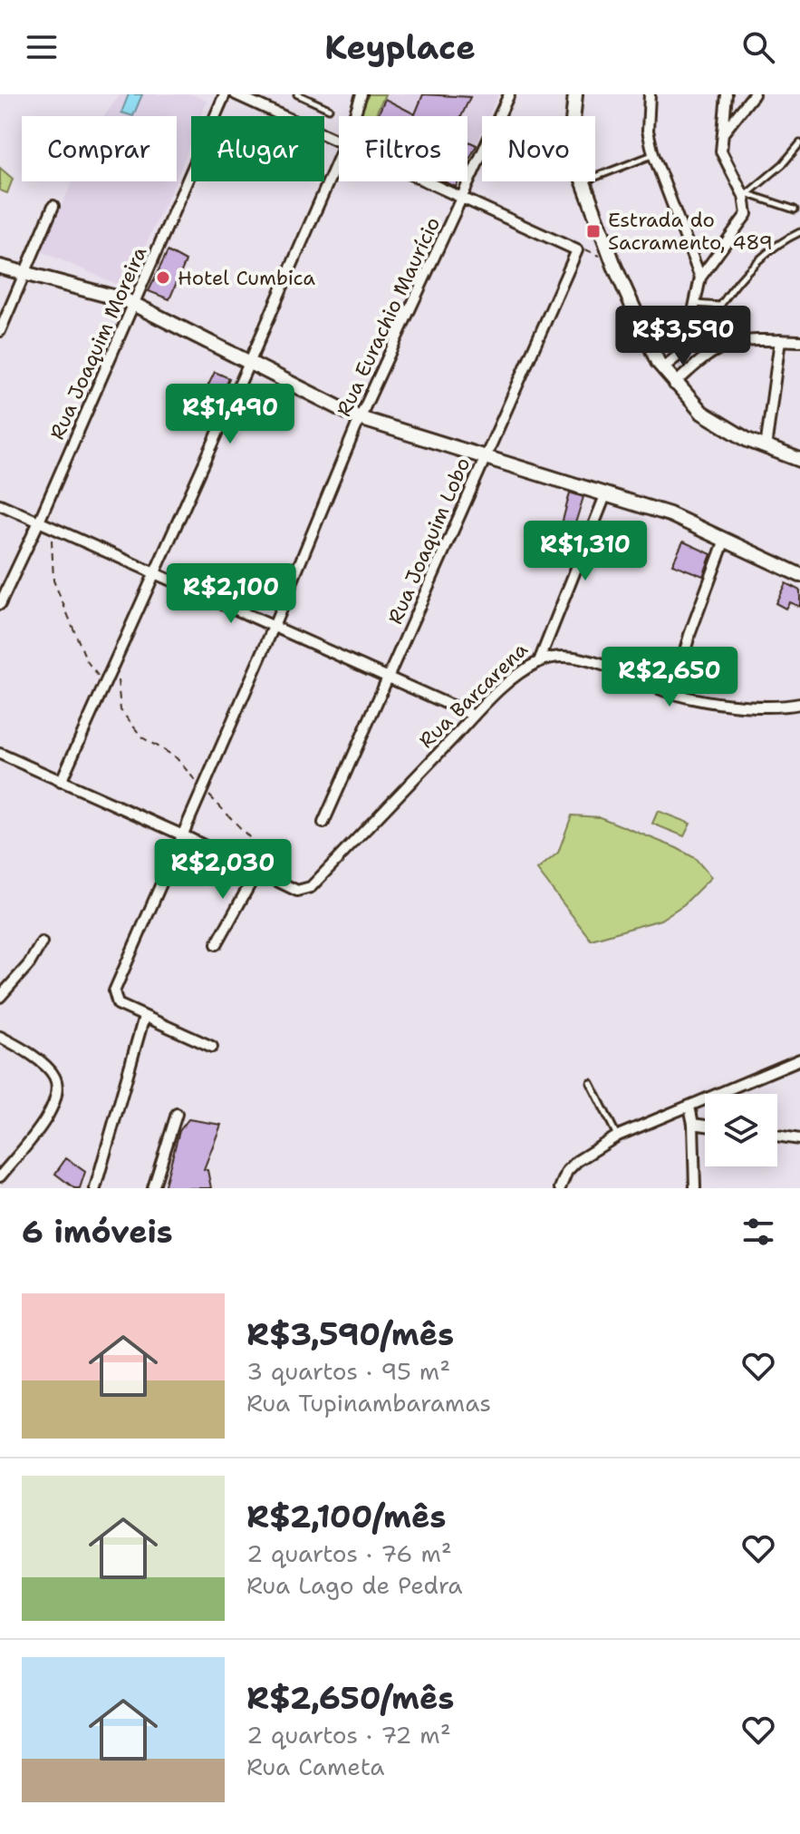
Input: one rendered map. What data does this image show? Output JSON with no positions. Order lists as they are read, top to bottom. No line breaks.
{"streets":{"street":["Rua Eurachio Maurício","Rua Joaquim Moreira","Rua Joaquim Lobo","Rua Barcarena"]},"places":{"transit":["Estrada do Sacramento, 489"],"other":["Hotel Cumbica"]},"page":{"header":"Keyplace","chip":["Comprar","Alugar","Filtros","Novo"],"price":["R$3,590","R$1,490","R$1,310","R$2,100","R$2,650","R$2,030"],"heading":"6 imóveis","list":[{"name":"R$3,590/mês","note":"3 quartos · 95 m² · Rua Tupinambaramas"},{"name":"R$2,100/mês","note":"2 quartos · 76 m² · Rua Lago de Pedra"},{"name":"R$2,650/mês","note":"2 quartos · 72 m² · Rua Cameta"}]}}
